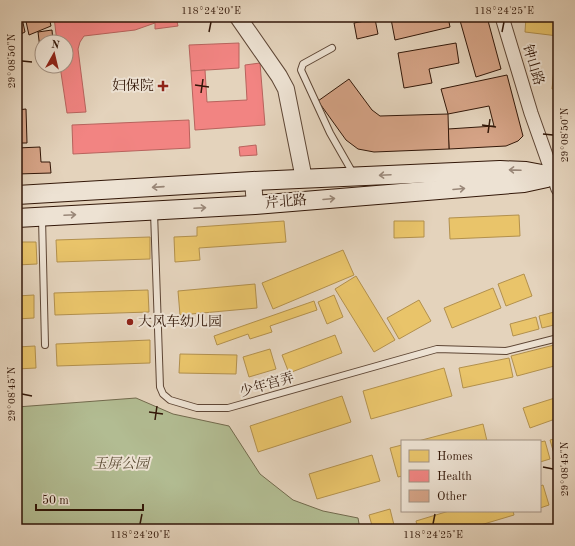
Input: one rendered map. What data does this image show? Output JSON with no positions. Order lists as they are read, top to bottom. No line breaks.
{"streets":{"main road":["芹北路"],"street":["钟山路"],"lane":["少年宫弄"]},"crossings":[["钟山路","芹北路"],["芹北路","少年宫弄"]],"parks":["玉屏公园"],"places":{"health":["妇保院"],"other":["大风车幼儿园"]},"legend":["Homes","Health","Other"],"scale_bar":"50 m","north":"top","coordinates":["118°24'20\"E","118°24'25\"E","29°08'50\"N","29°08'45\"N"]}
